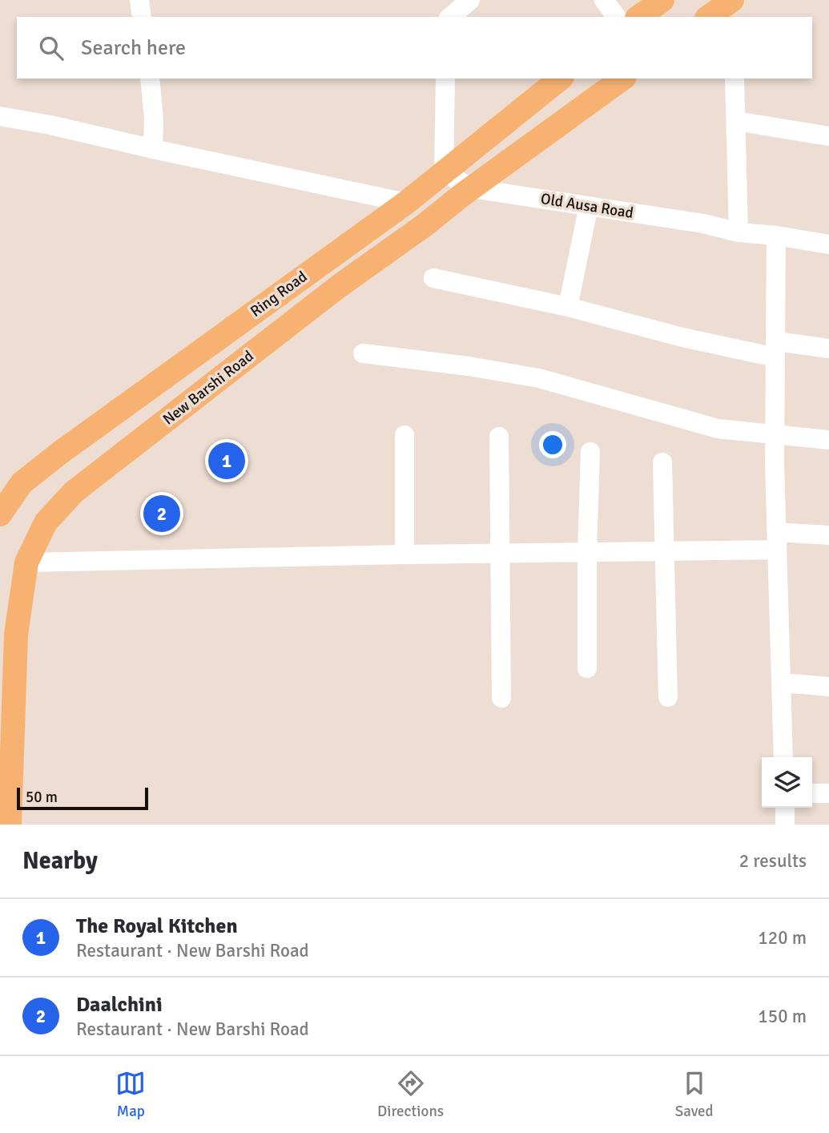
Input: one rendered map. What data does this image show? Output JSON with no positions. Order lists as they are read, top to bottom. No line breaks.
{"streets":{"main road":["Ring Road","New Barshi Road"],"street":["Old Ausa Road"]},"crossings":[["Old Ausa Road","Ring Road"],["Old Ausa Road","New Barshi Road"]],"scale_bar":"50 m","page":{"search":"Search here","pins":["1","2"],"scale":"50 m","heading":["Nearby","2 results"],"list":[{"mark":"1","name":"The Royal Kitchen","note":"Restaurant · New Barshi Road","value":"120 m"},{"mark":"2","name":"Daalchini","note":"Restaurant · New Barshi Road","value":"150 m"}],"nav":["Map","Directions","Saved"]}}
